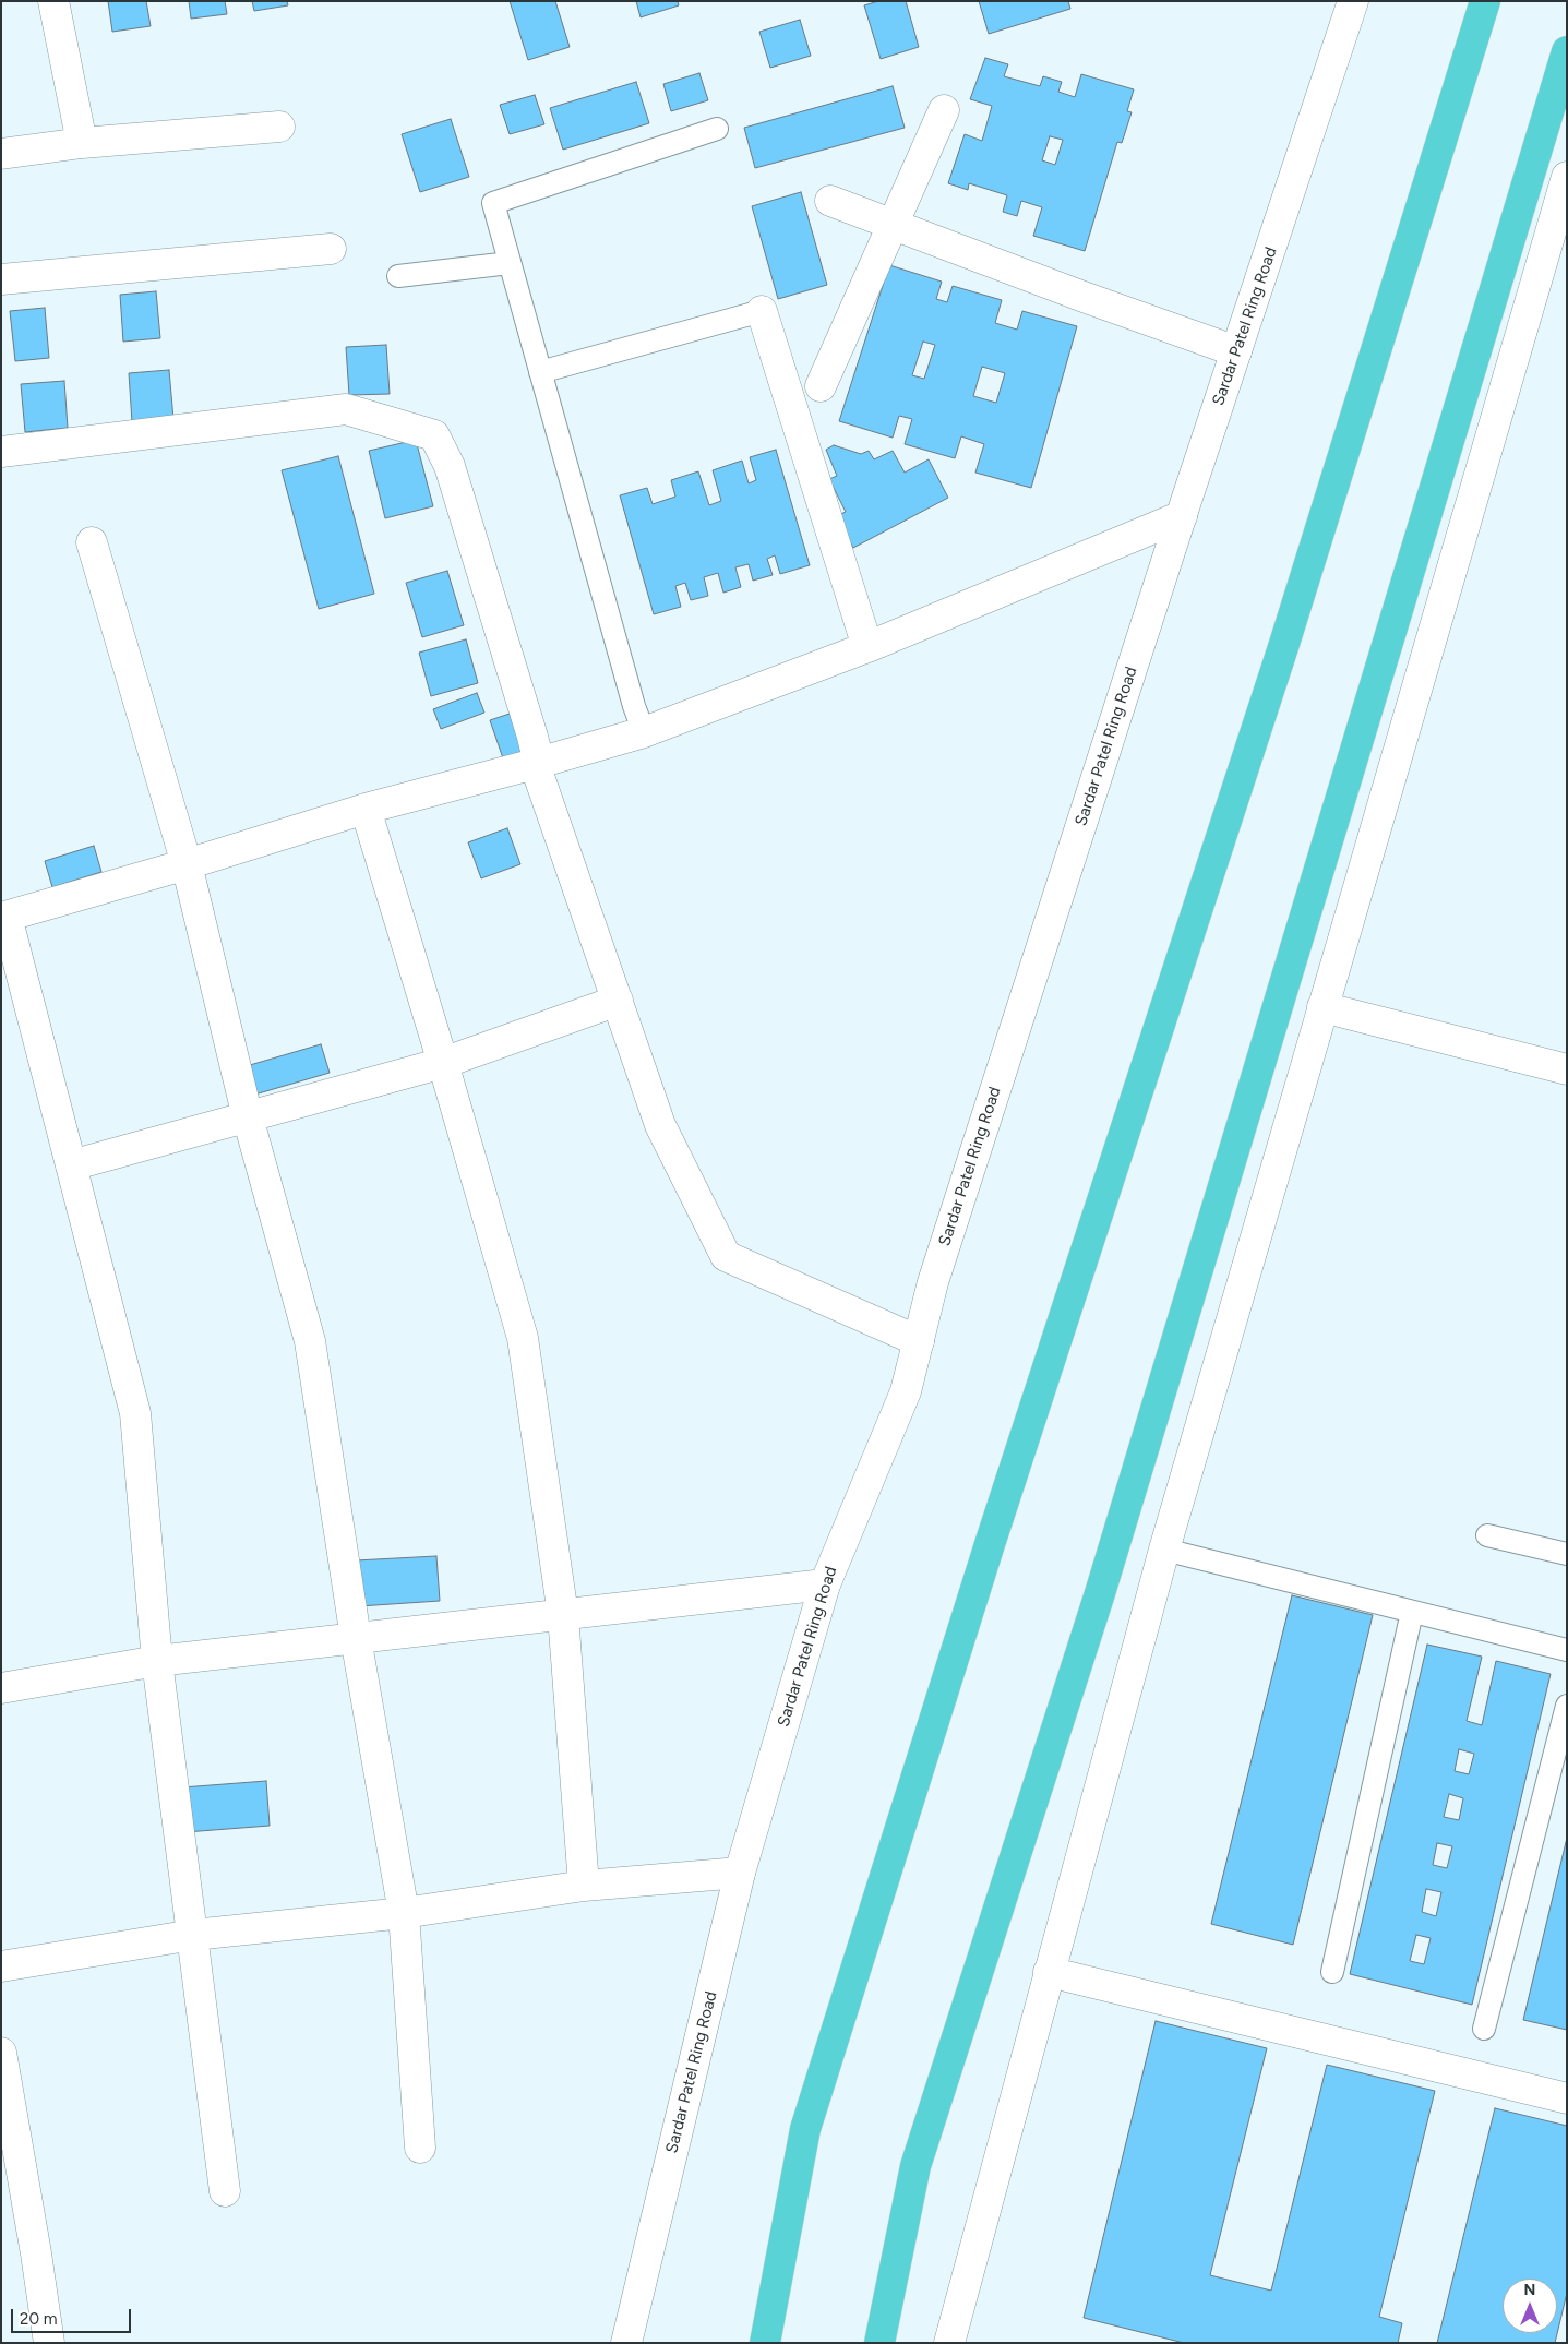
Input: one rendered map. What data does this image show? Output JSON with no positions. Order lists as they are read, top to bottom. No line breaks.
{"streets":{"street":["Sardar Patel Ring Road"]},"scale_bar":"20 m","north":"top"}
